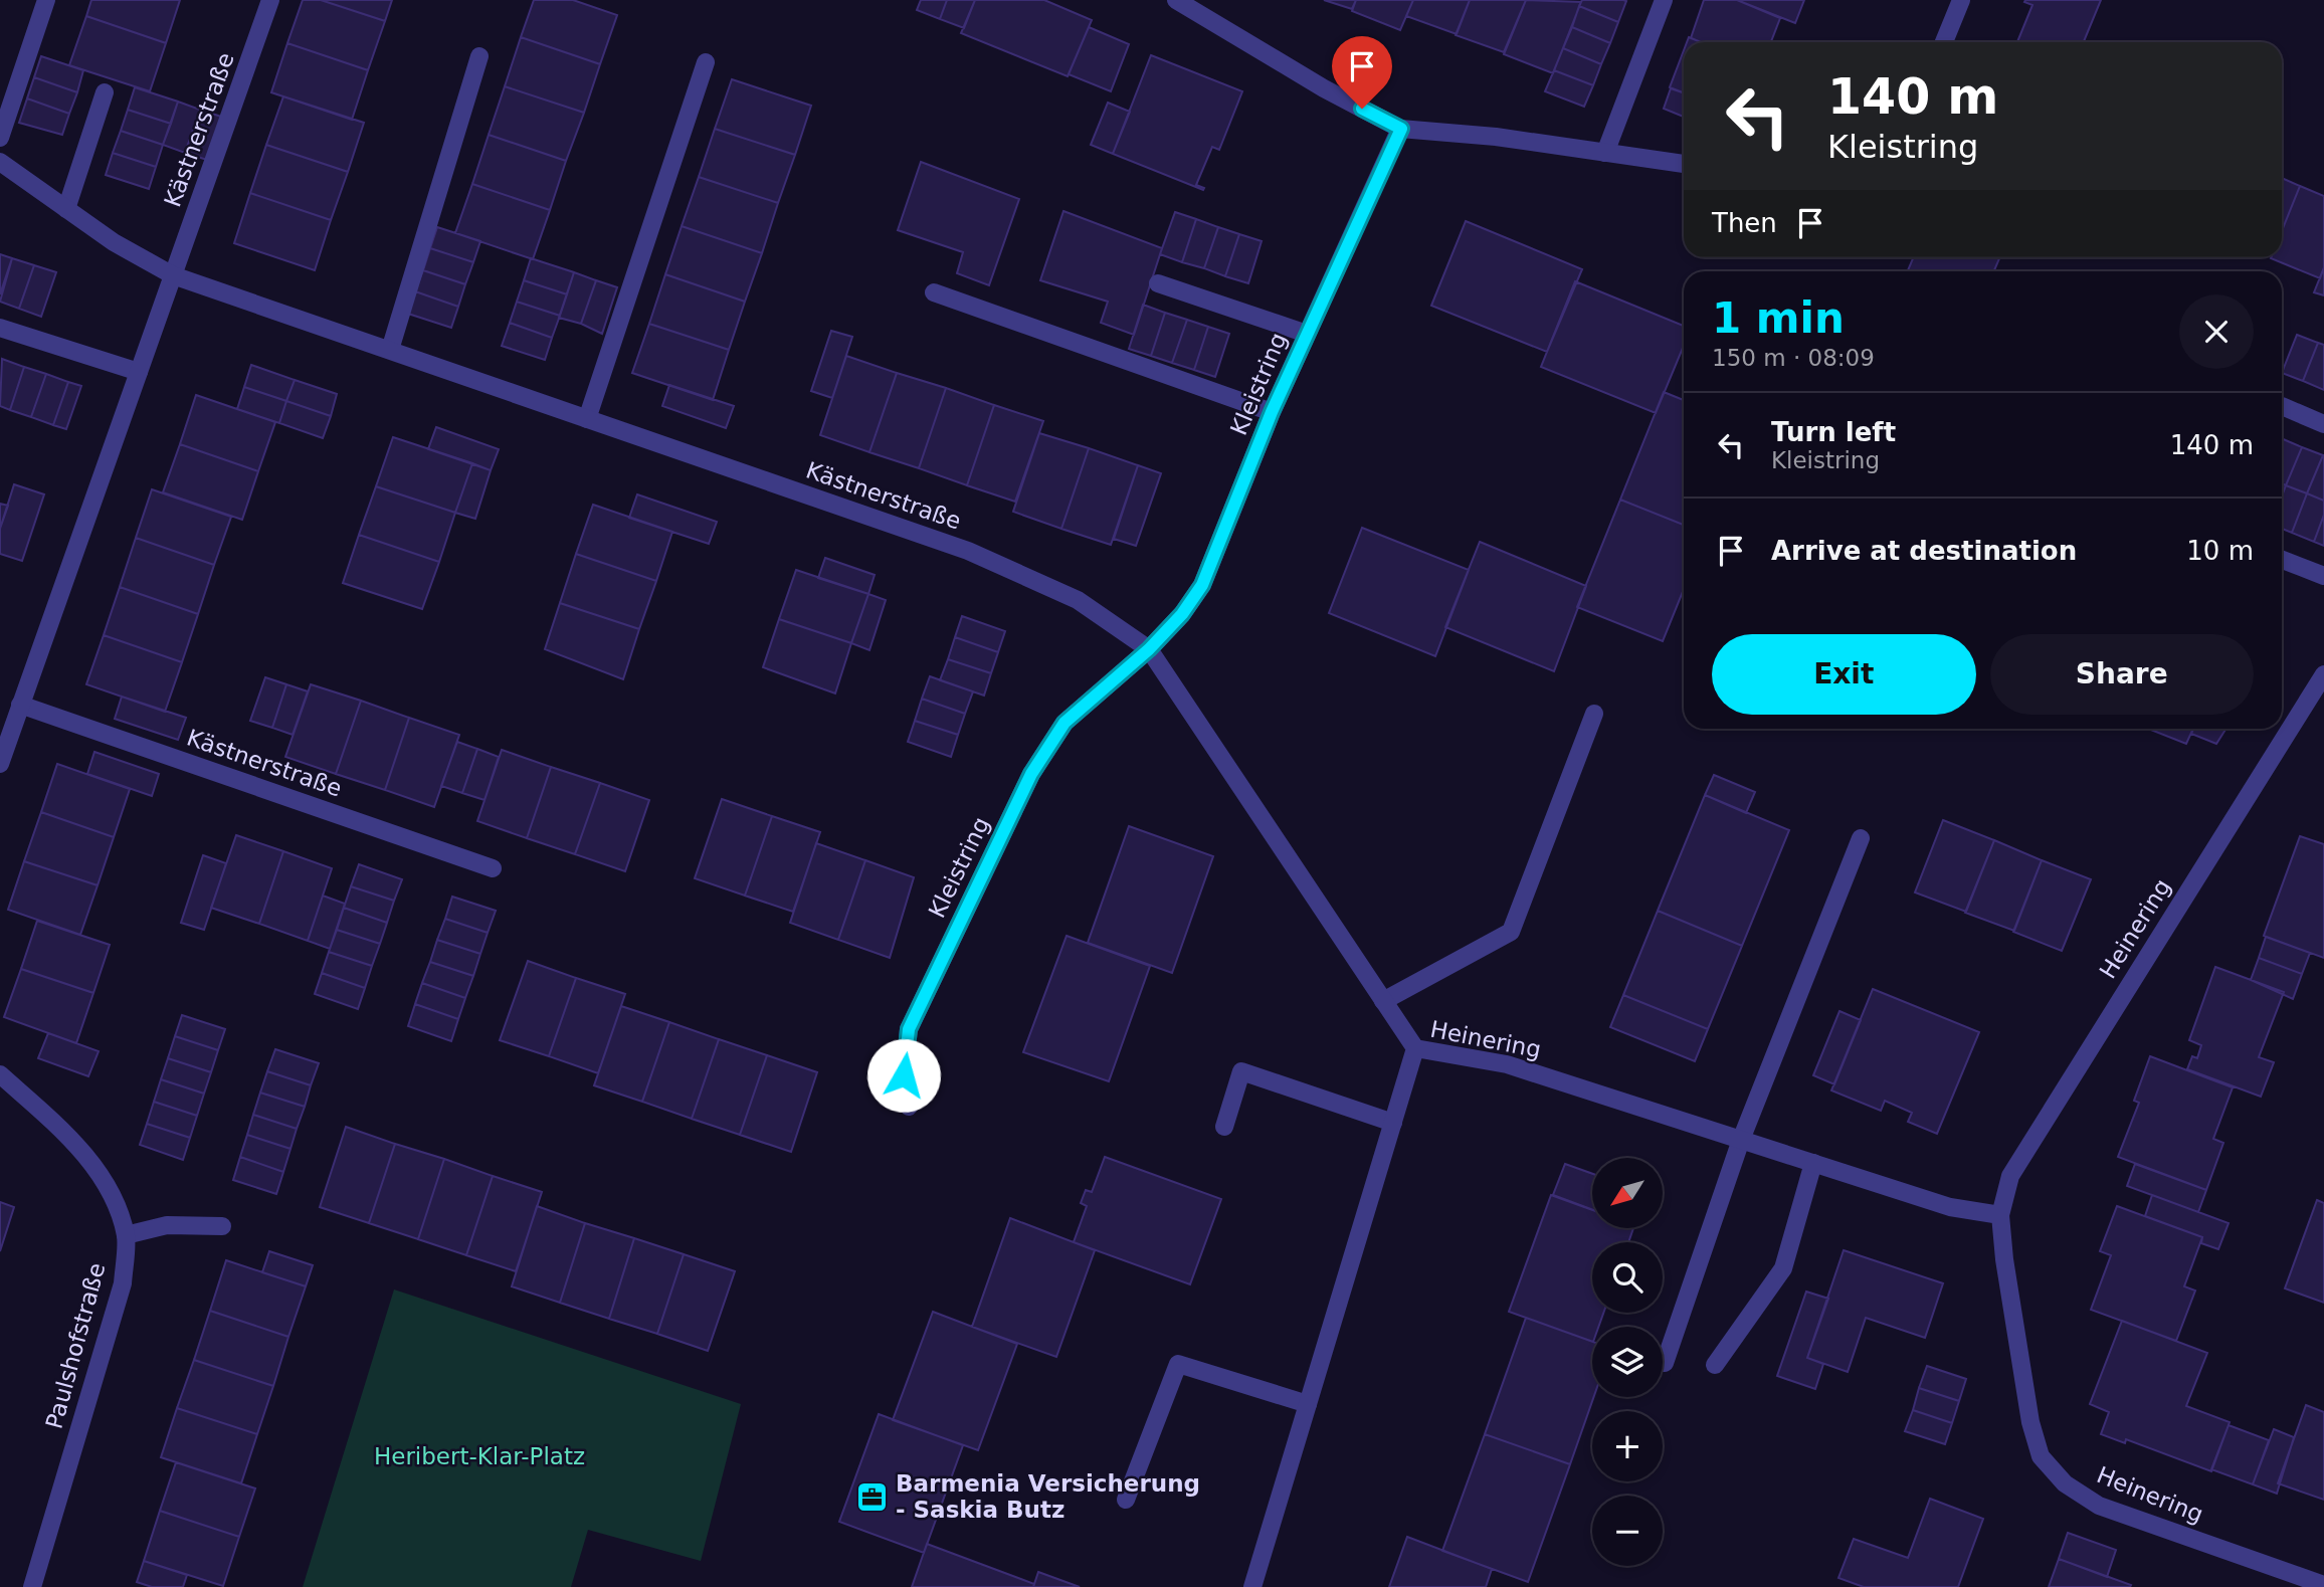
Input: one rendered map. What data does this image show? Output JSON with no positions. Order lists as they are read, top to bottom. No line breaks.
{"streets":{"street":["Kästnerstraße","Kleistring","Heinering","Paulshofstraße"]},"crossings":[["Kästnerstraße","Kleistring"]],"parks":["Heribert-Klar-Platz"],"places":{"office":["Barmenia Versicherung - Saskia Butz"]},"north":"bottom left","page":{"turn":["140 m","Kleistring"],"then":"Then","heading":["1 min","150 m · 08:09"],"list":[{"name":"Turn left","note":"Kleistring","value":"140 m"},{"name":"Arrive at destination","value":"10 m"}],"buttons":["Exit","Share"],"map_buttons":["+","−"]}}
